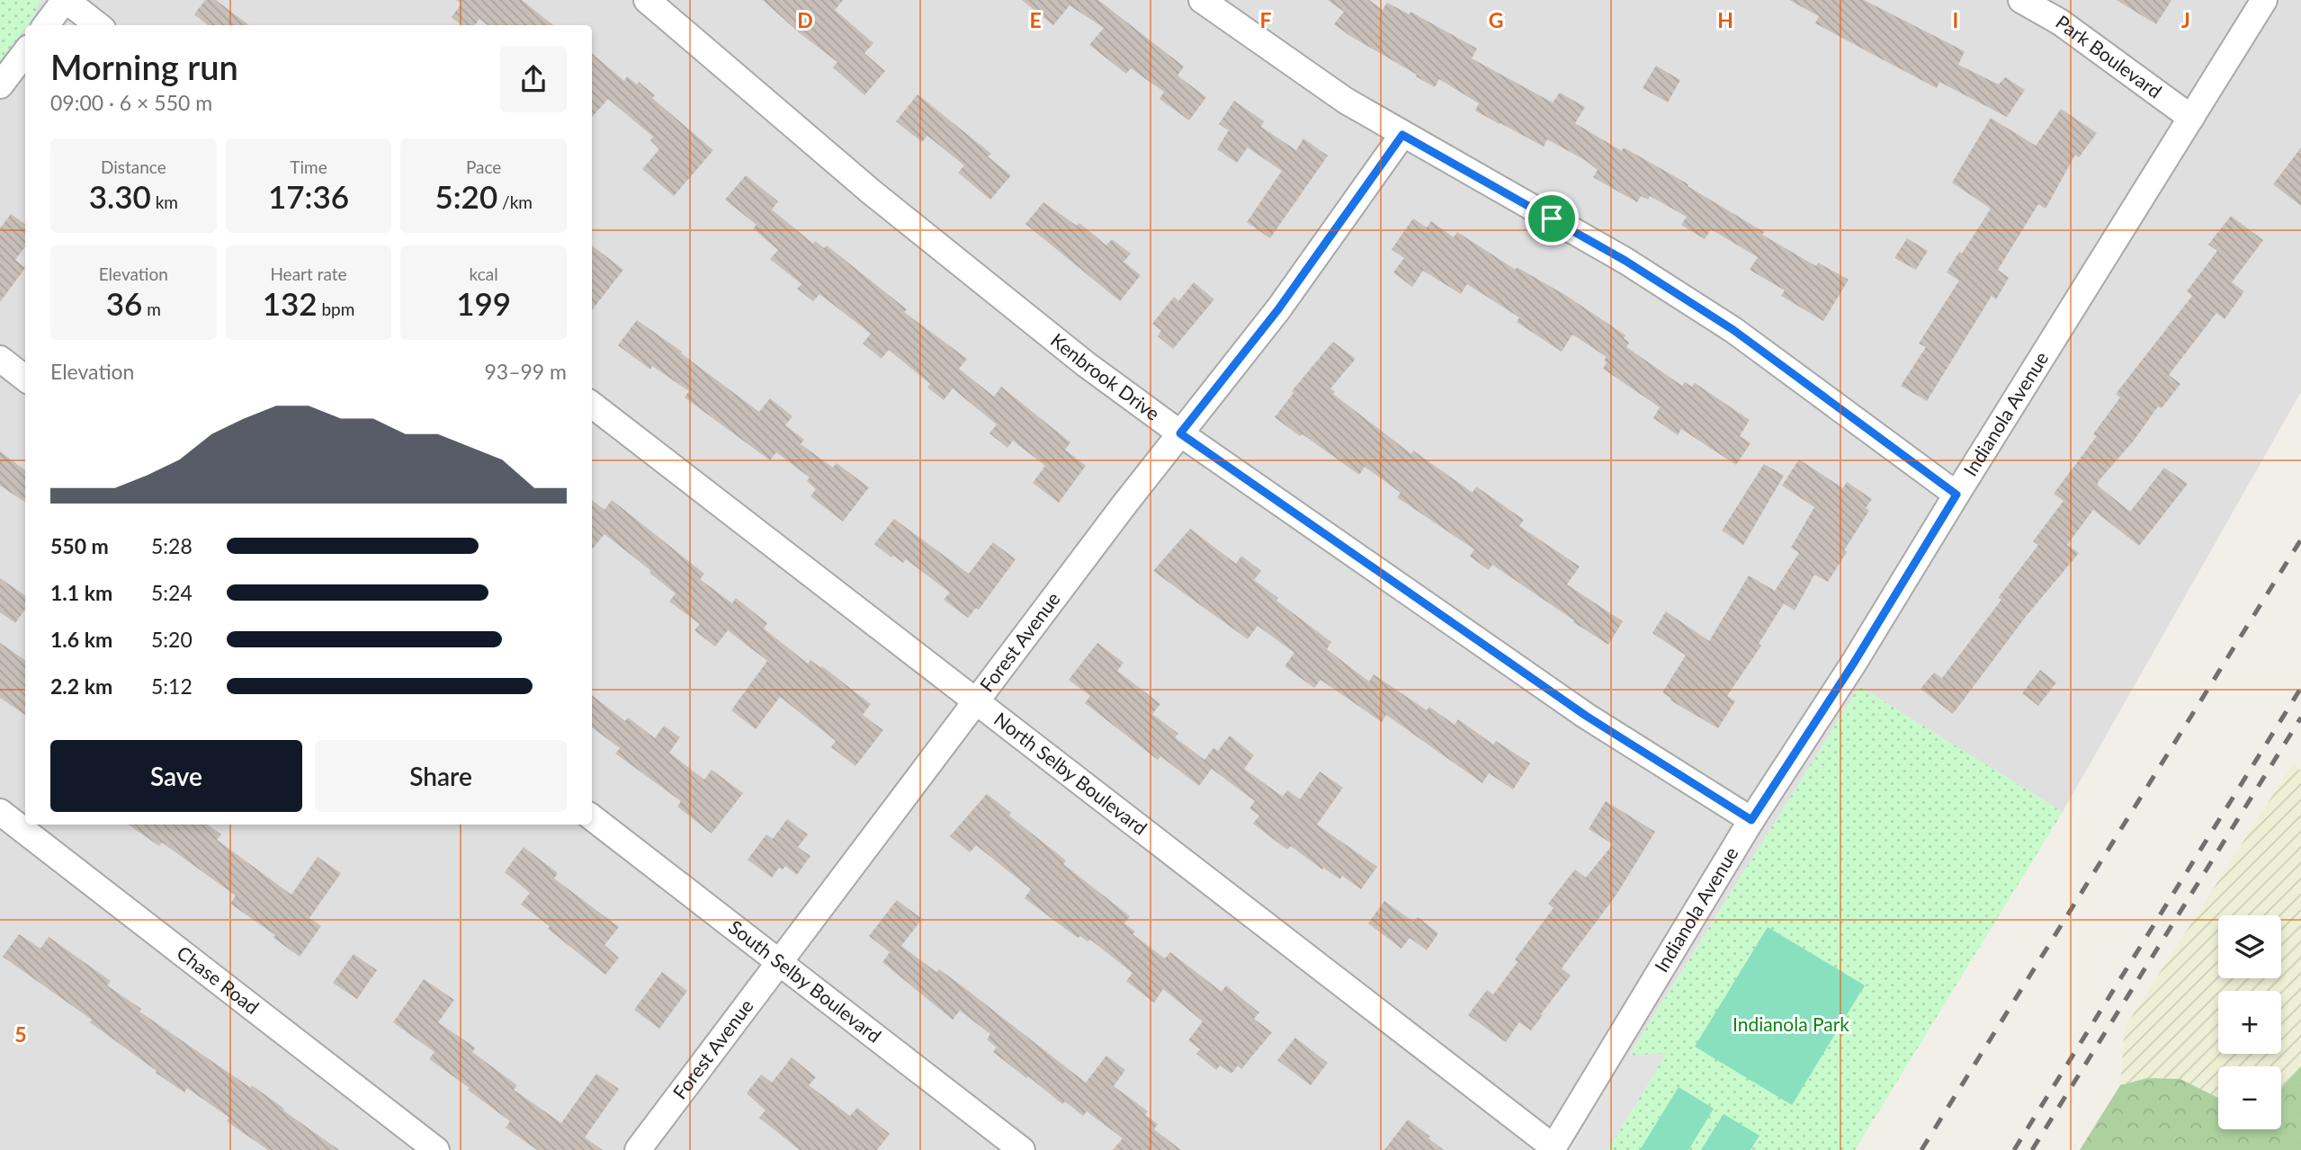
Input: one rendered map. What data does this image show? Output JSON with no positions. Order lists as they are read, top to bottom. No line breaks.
{"streets":{"street":["Park Boulevard","Kenbrook Drive","Indianola Avenue","Forest Avenue","North Selby Boulevard","Chase Road","South Selby Boulevard"]},"crossings":[["Park Boulevard","Indianola Avenue"],["Kenbrook Drive","Indianola Avenue"],["Kenbrook Drive","Forest Avenue"],["Indianola Avenue","North Selby Boulevard"],["Forest Avenue","North Selby Boulevard"],["Forest Avenue","South Selby Boulevard"]],"parks":["Indianola Park"],"page":{"heading":["Morning run","09:00 · 6 × 550 m"],"stats":[["Distance","3.30 km"],["Time","17:36"],["Pace","5:20 /km"],["Elevation","36 m"],["Heart rate","132 bpm"],["kcal","199"]],"chart":["Elevation","93–99 m"],"list":[{"name":"550 m","note":"5:28"},{"name":"1.1 km","note":"5:24"},{"name":"1.6 km","note":"5:20"},{"name":"2.2 km","note":"5:12"}],"buttons":["Save","Share"],"map_buttons":["+","−"]},"grid":{"columns":["D","E","F","G","H","I","J"],"rows":["5"]}}
